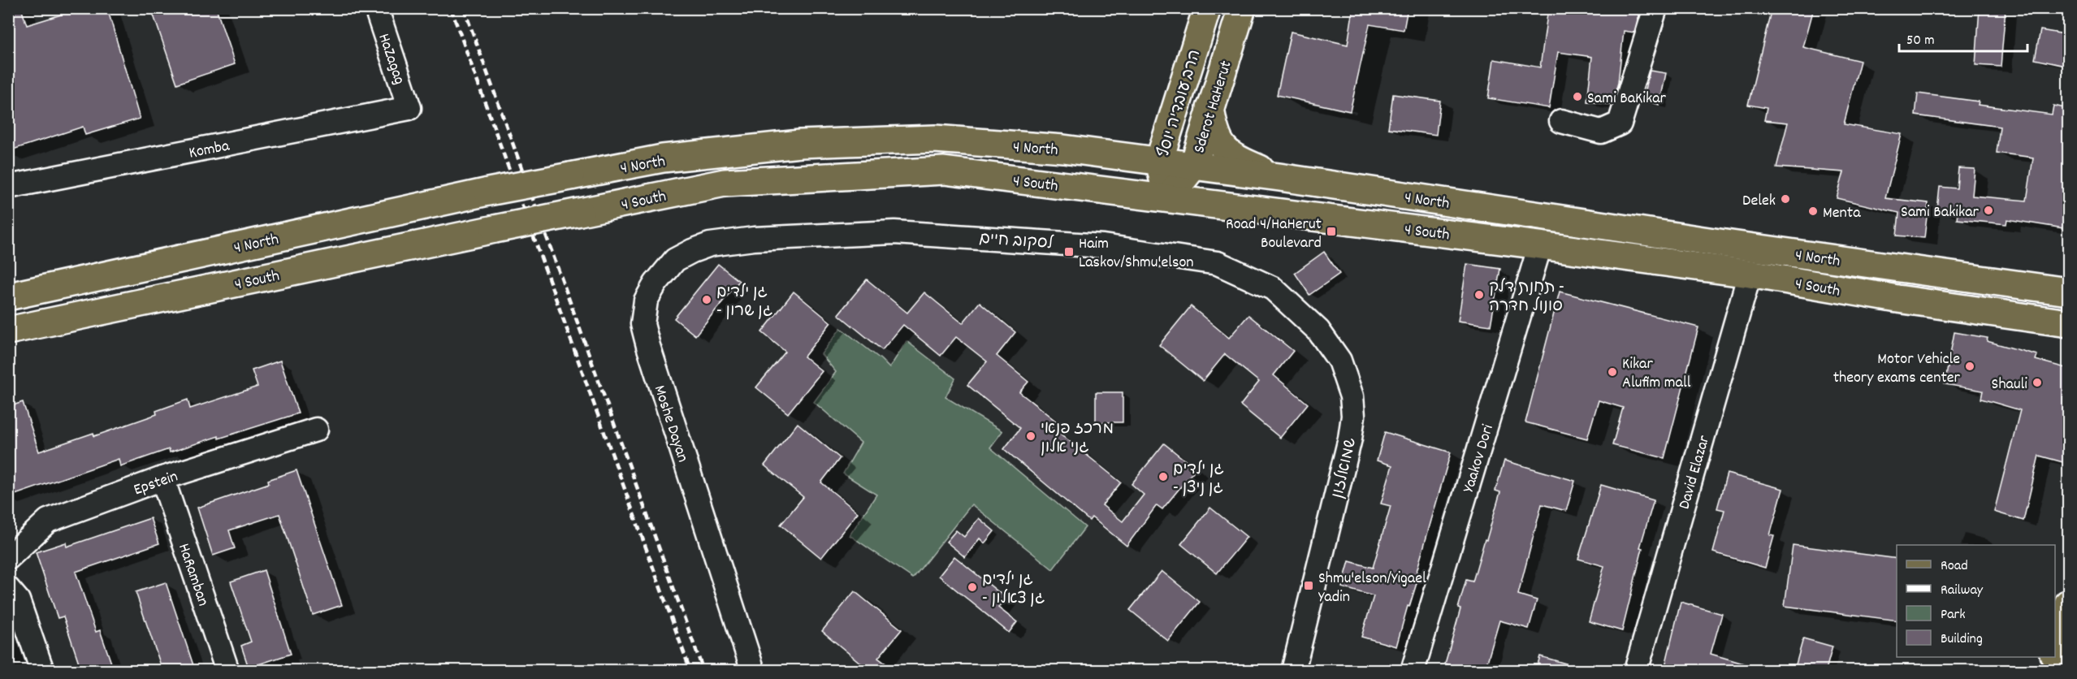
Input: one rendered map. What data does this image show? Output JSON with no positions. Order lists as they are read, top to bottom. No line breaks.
{"streets":{"main road":["הרב עובדיה יוסף","Sderot HaHerut","4 North","4 South"],"street":["HaZagag","Komba","לסקוב חיים","Moshe Dayan","Yaakov Dori","שמואלזון","David Elazar","Epstein","HaRamban"]},"crossings":[["HaZagag","Komba"],["הרב עובדיה יוסף","Sderot HaHerut"],["הרב עובדיה יוסף","4 North"],["הרב עובדיה יוסף","4 South"],["Sderot HaHerut","4 North"],["Sderot HaHerut","4 South"],["4 South","Yaakov Dori"],["4 South","David Elazar"],["לסקוב חיים","Moshe Dayan"],["לסקוב חיים","שמואלזון"],["Epstein","HaRamban"]],"places":{"other":["Sami BaKikar","Delek","Sami Bakikar","Menta","תחנת דלק - סונול חדרה","גן ילדים - גן שרון","Motor Vehicle theory exams center","Kikar Alufim mall","Shauli","מרכז פנאי גני אלון","גן ילדים - גן ניצן","גן ילדים - גן צאלון"],"transit":["Road 4/HaHerut Boulevard","Haim Laskov/Shmu'elson","Shmu'elson/Yigael Yadin"]},"legend":["Road","Railway","Park","Building"],"scale_bar":"50 m"}
